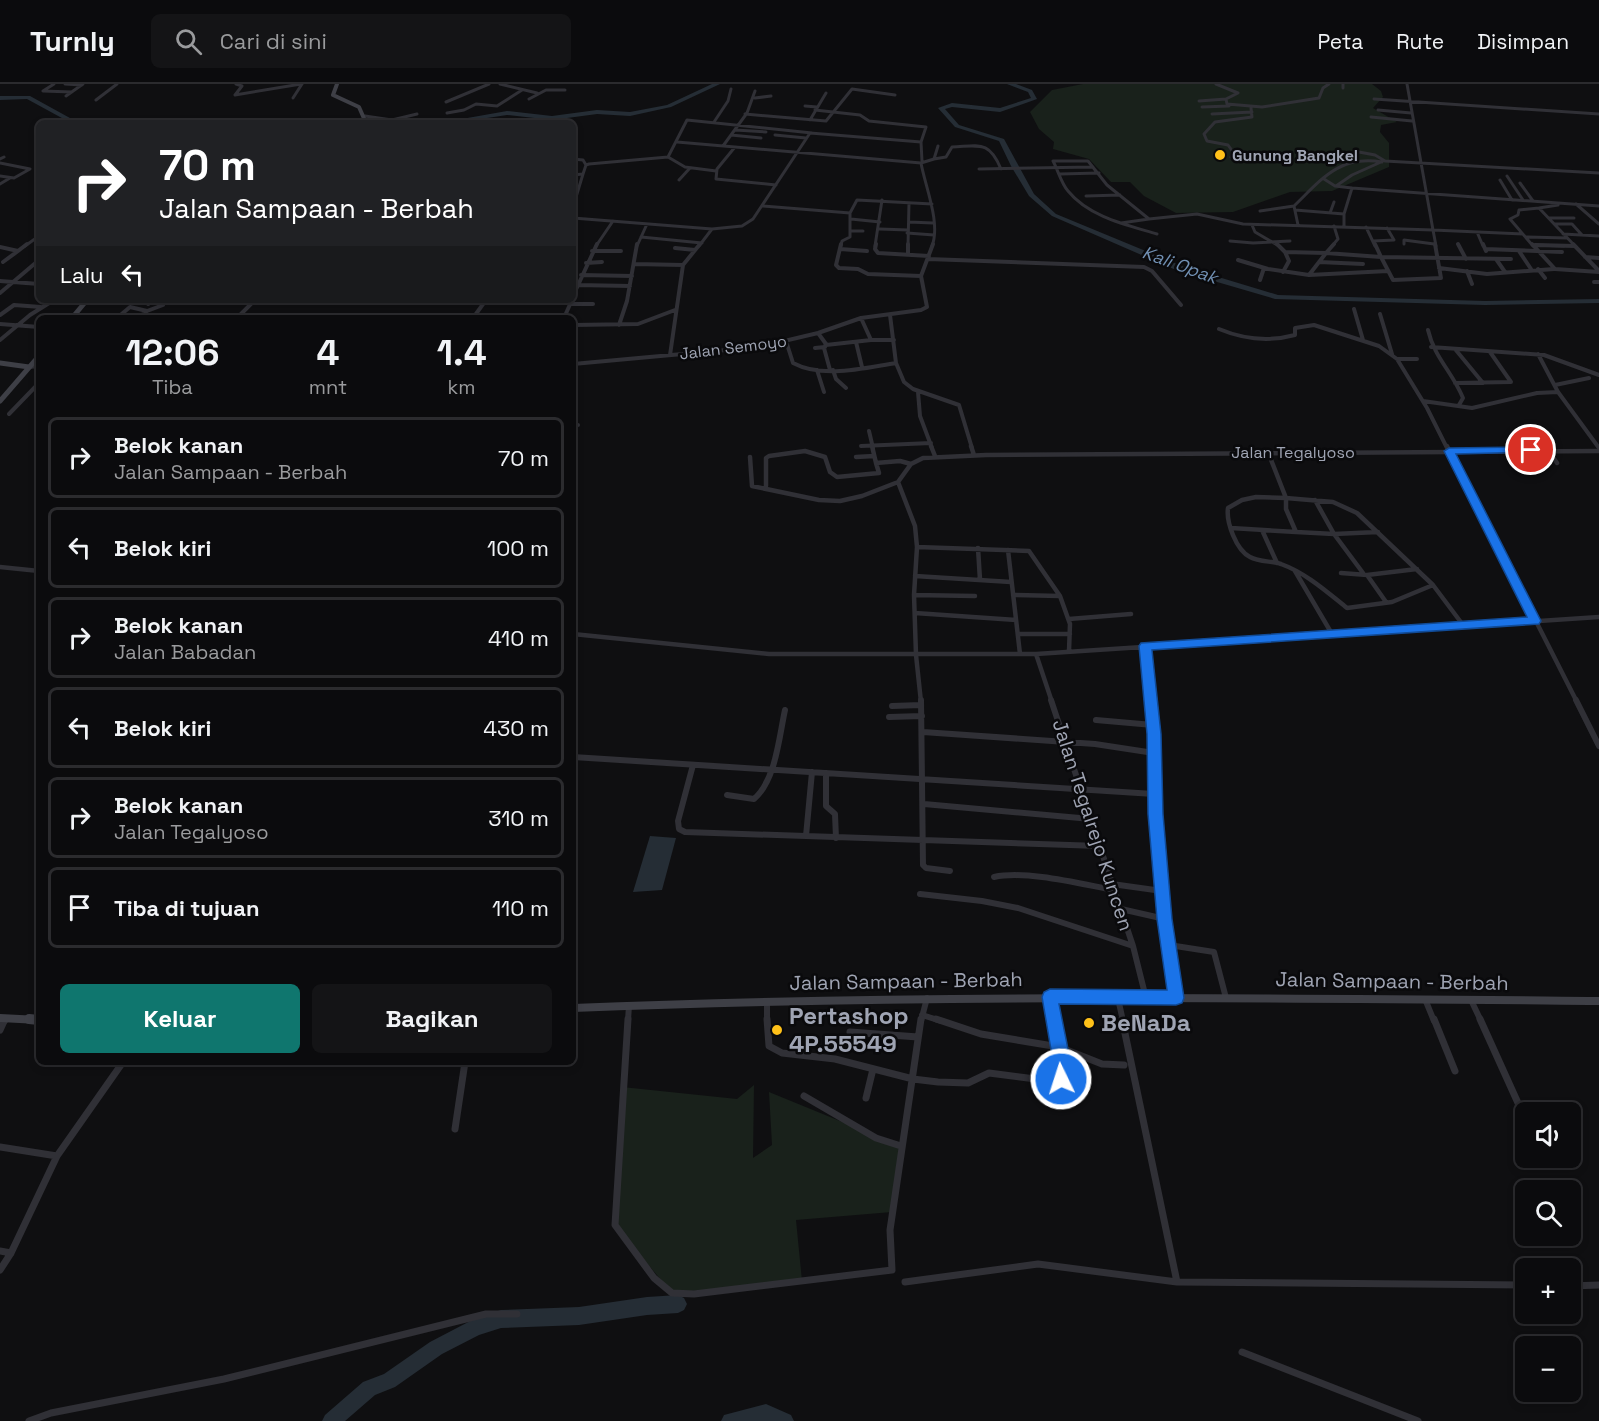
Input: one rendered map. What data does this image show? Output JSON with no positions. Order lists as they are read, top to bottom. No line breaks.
{"streets":{"main road":["Jalan Sampaan - Berbah"],"street":["Jalan Semoyo","Jalan Tegalyoso","Jalan Tegalrejo Kuncen"]},"crossings":[["Jalan Tegalrejo Kuncen","Jalan Sampaan - Berbah"]],"water":["Kali Opak"],"places":["Gunung Bangkel","BeNaDa","Pertashop 4P.55549"],"page":{"header":"Turnly","search":"Cari di sini","nav":["Peta","Rute","Disimpan"],"turn":["70 m","Jalan Sampaan - Berbah"],"then":"Lalu","eta":["12:06","Tiba","4","mnt","1.4","km"],"list":[{"name":"Belok kanan","note":"Jalan Sampaan - Berbah","value":"70 m"},{"name":"Belok kiri","value":"100 m"},{"name":"Belok kanan","note":"Jalan Babadan","value":"410 m"},{"name":"Belok kiri","value":"430 m"},{"name":"Belok kanan","note":"Jalan Tegalyoso","value":"310 m"},{"name":"Tiba di tujuan","value":"110 m"}],"buttons":["Keluar","Bagikan"],"map_buttons":["+","−"]}}
